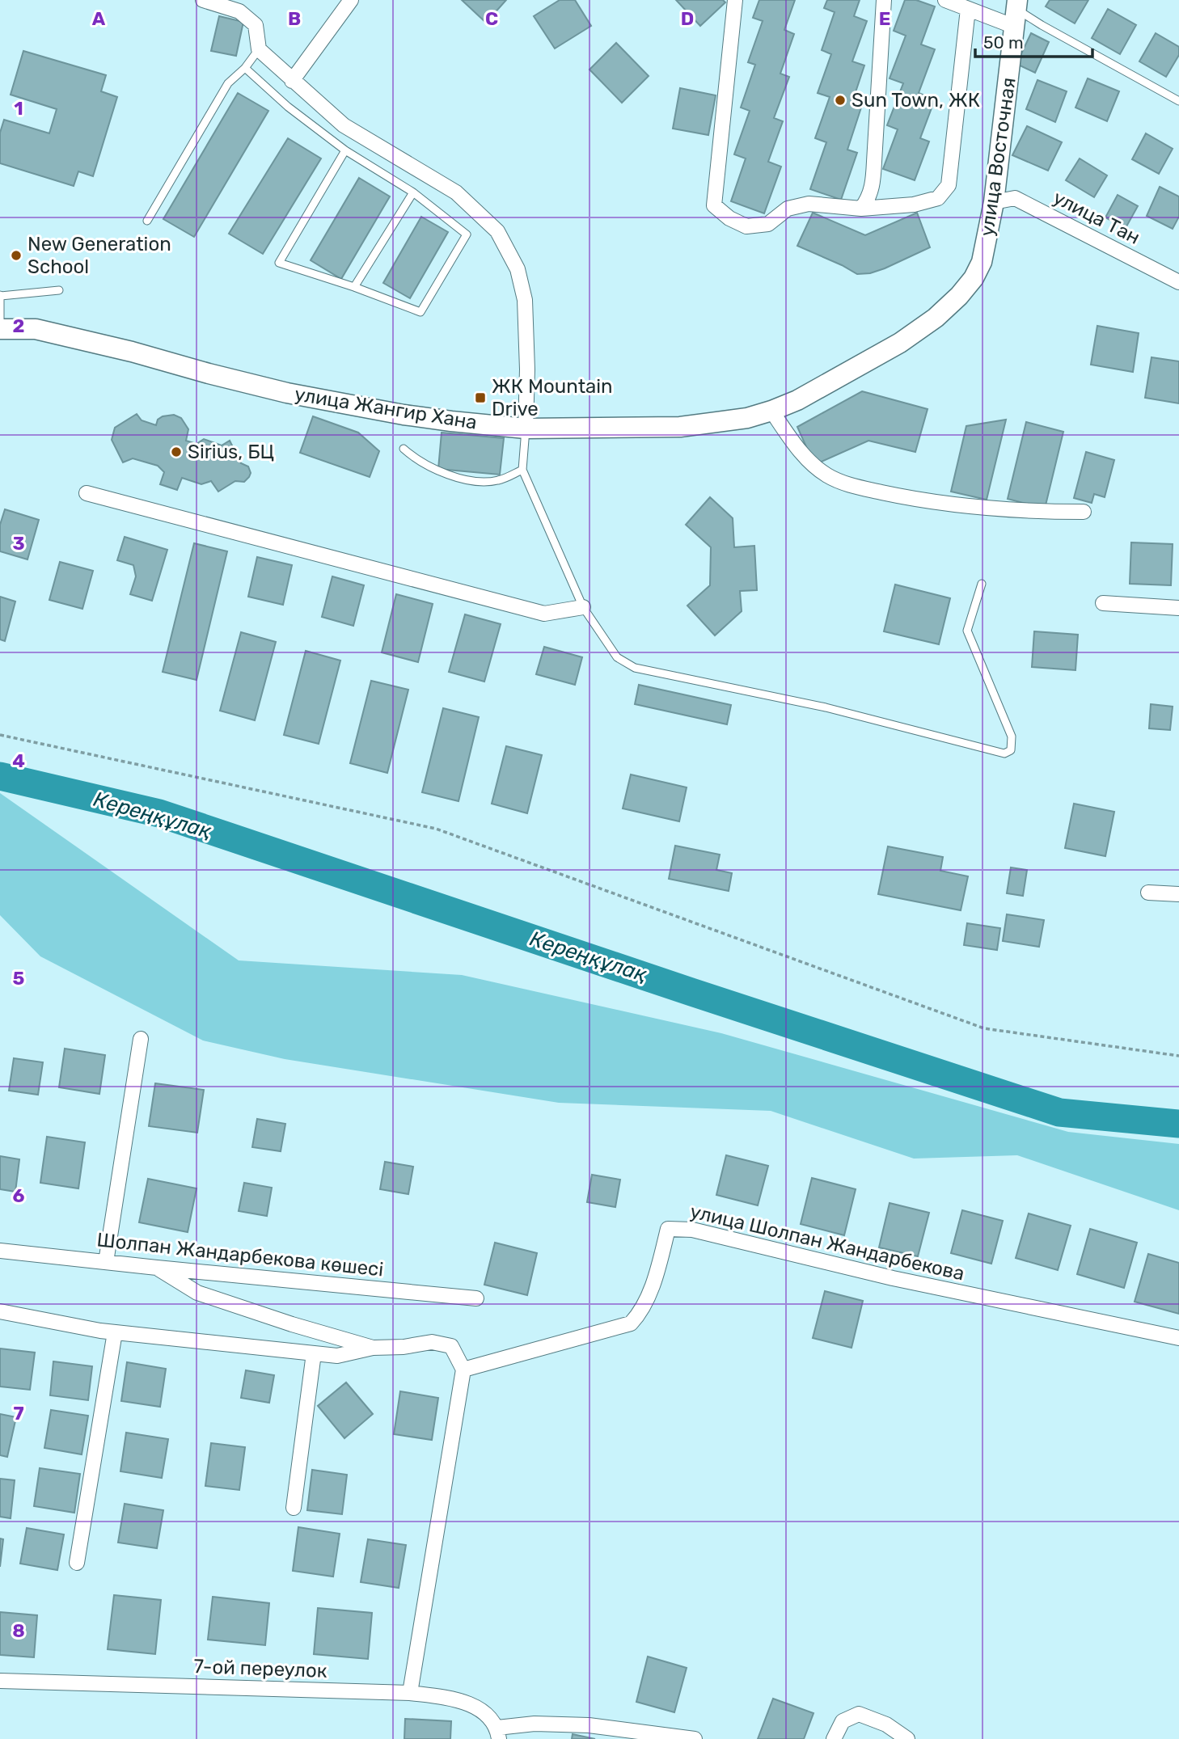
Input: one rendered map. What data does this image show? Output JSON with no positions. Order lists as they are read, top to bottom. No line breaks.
{"streets":{"street":["улица Восточная","улица Тан","улица Жангир Хана","улица Шолпан Жандарбекова","Шолпан Жандарбекова көшесі","7-ой переулок"]},"crossings":[["улица Восточная","улица Тан"],["улица Восточная","улица Жангир Хана"]],"water":["Кереңқұлақ"],"places":{"other":["Sun Town, ЖК","New Generation School","Sirius, БЦ"],"transit":["ЖК Mountain Drive"]},"scale_bar":"50 m","grid":{"columns":["A","B","C","D","E"],"rows":["1","2","3","4","5","6","7","8"]}}
